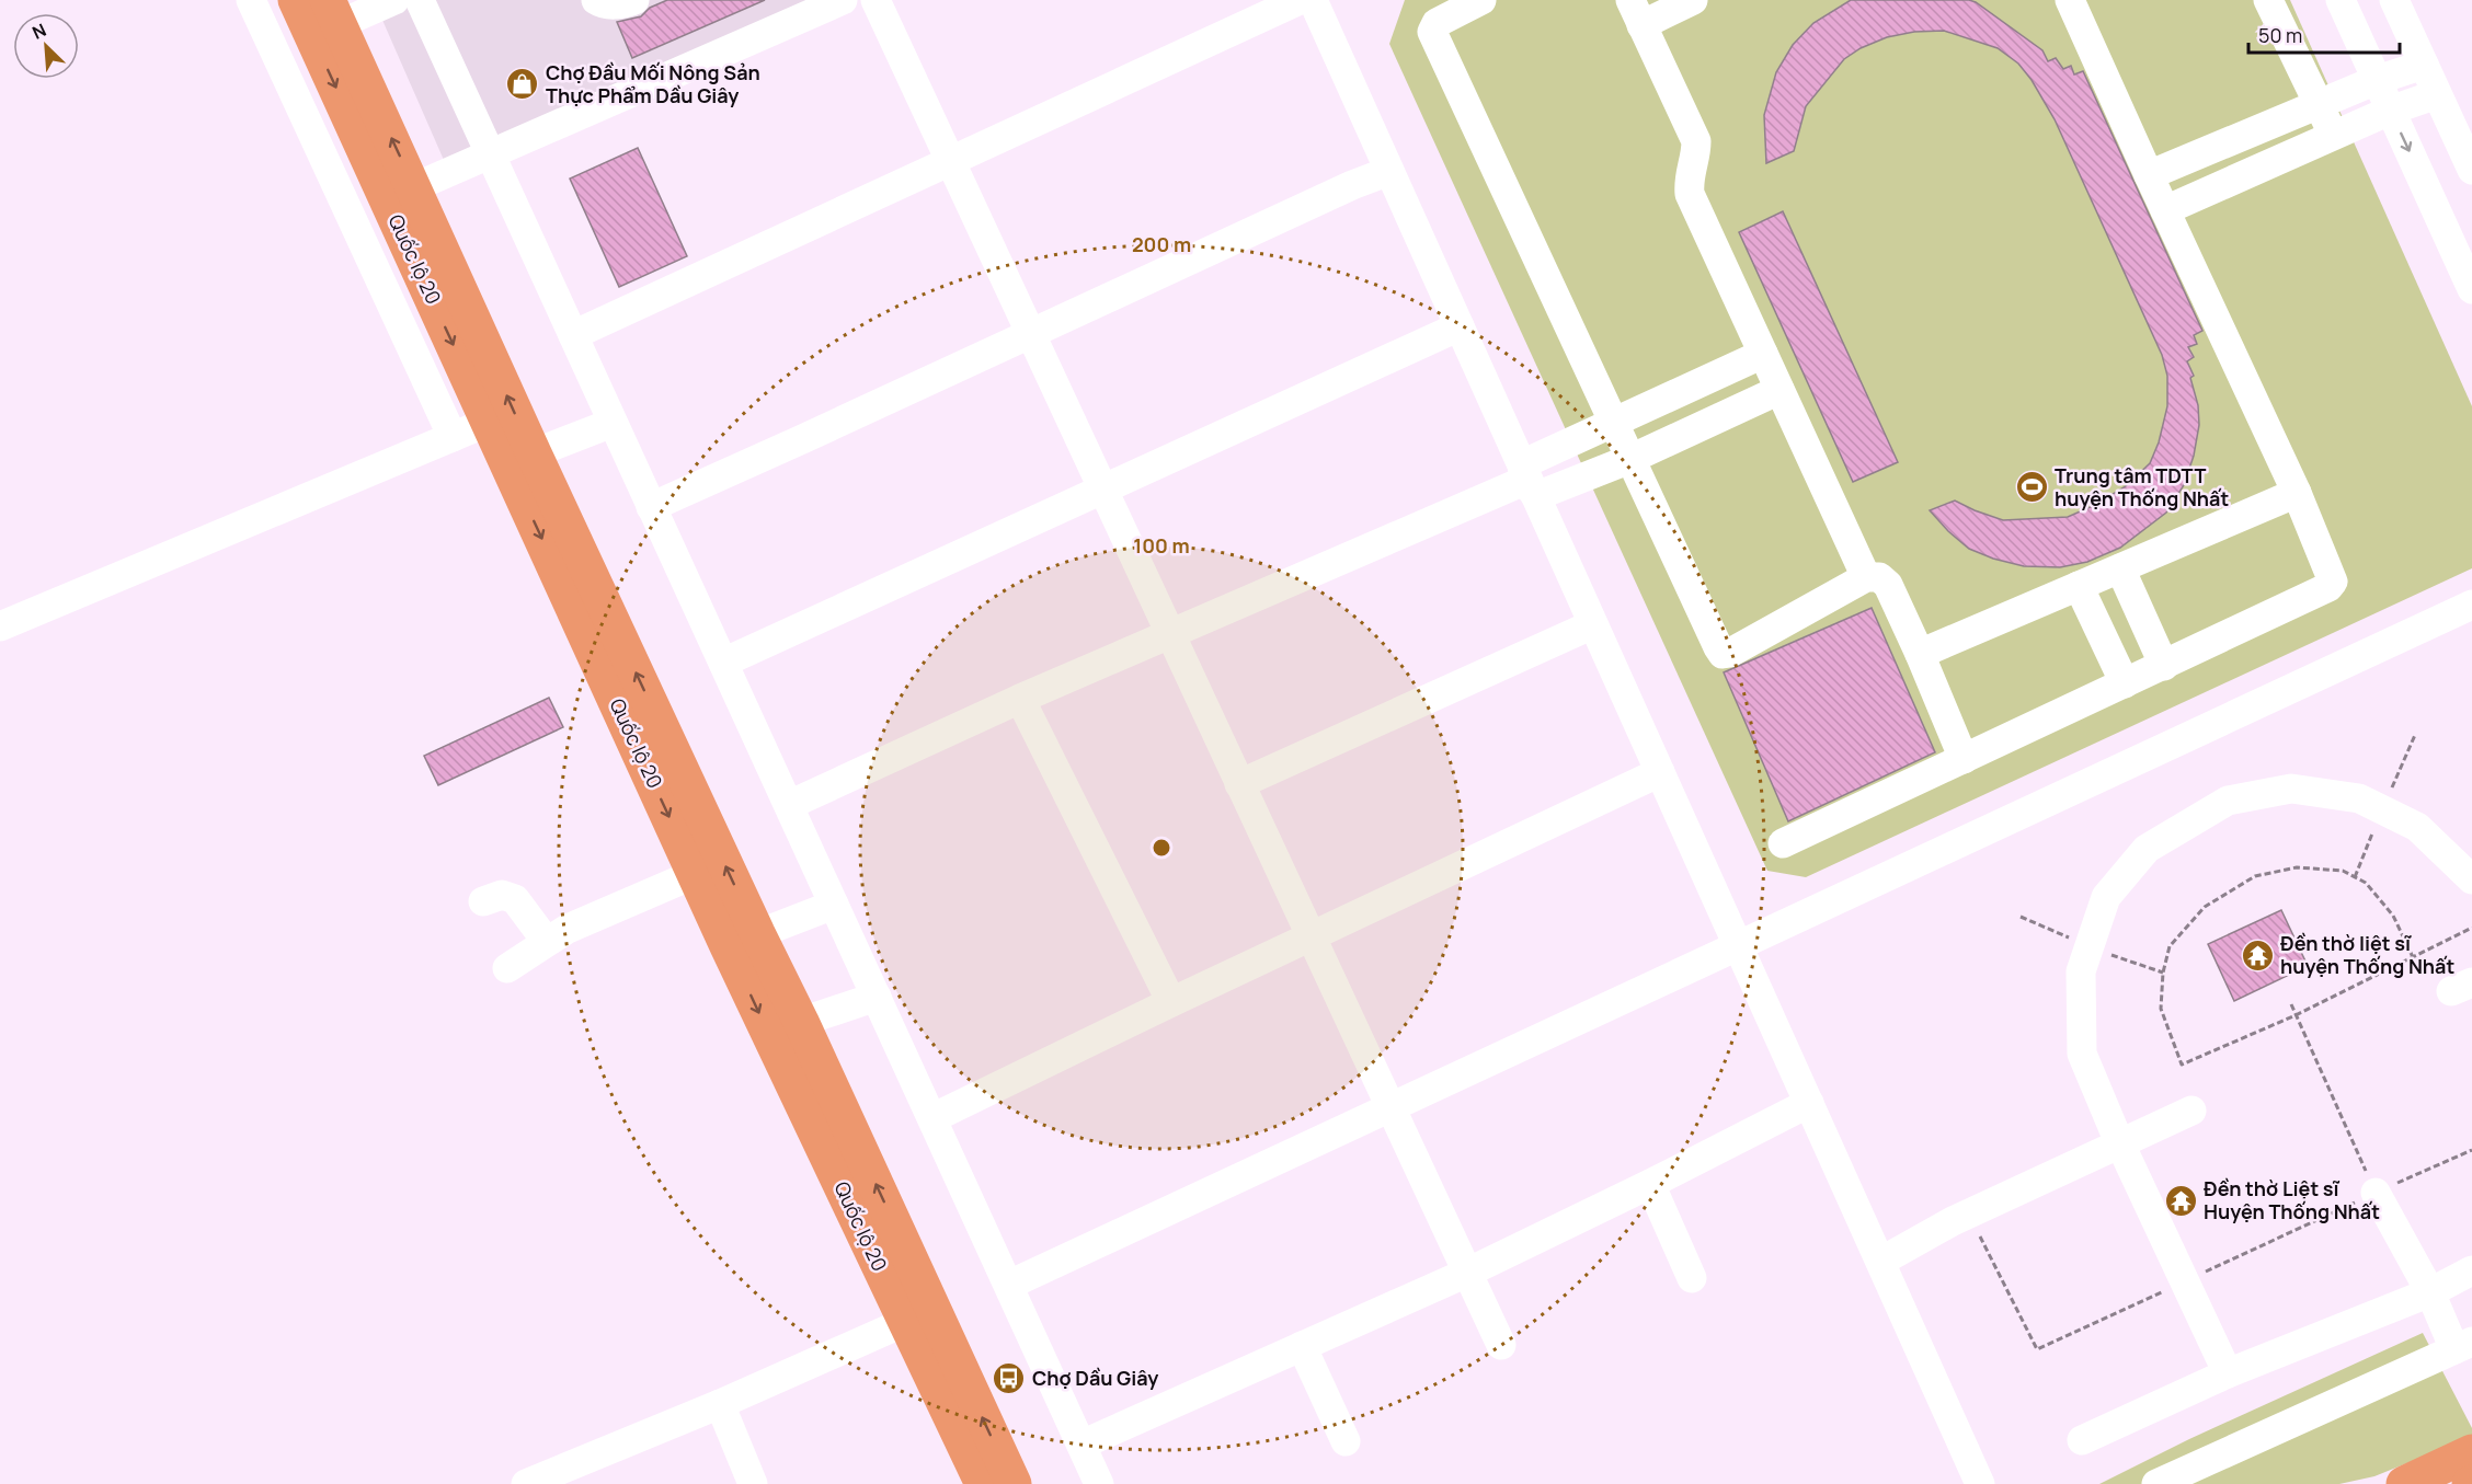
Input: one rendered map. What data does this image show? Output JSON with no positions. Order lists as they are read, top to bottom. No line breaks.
{"streets":{"highway":["Quốc lộ 20"]},"places":{"shop":["Chợ Đầu Mối Nông Sản Thực Phẩm Dầu Giây"],"sports":["Trung tâm TDTT huyện Thống Nhất"],"temple":["Đền thờ liệt sĩ huyện Thống Nhất","Đền thờ Liệt sĩ Huyện Thống Nhất"],"bus stop":["Chợ Dầu Giây"]},"scale_bar":"50 m","north":"top left","rings":["200 m","100 m"]}
